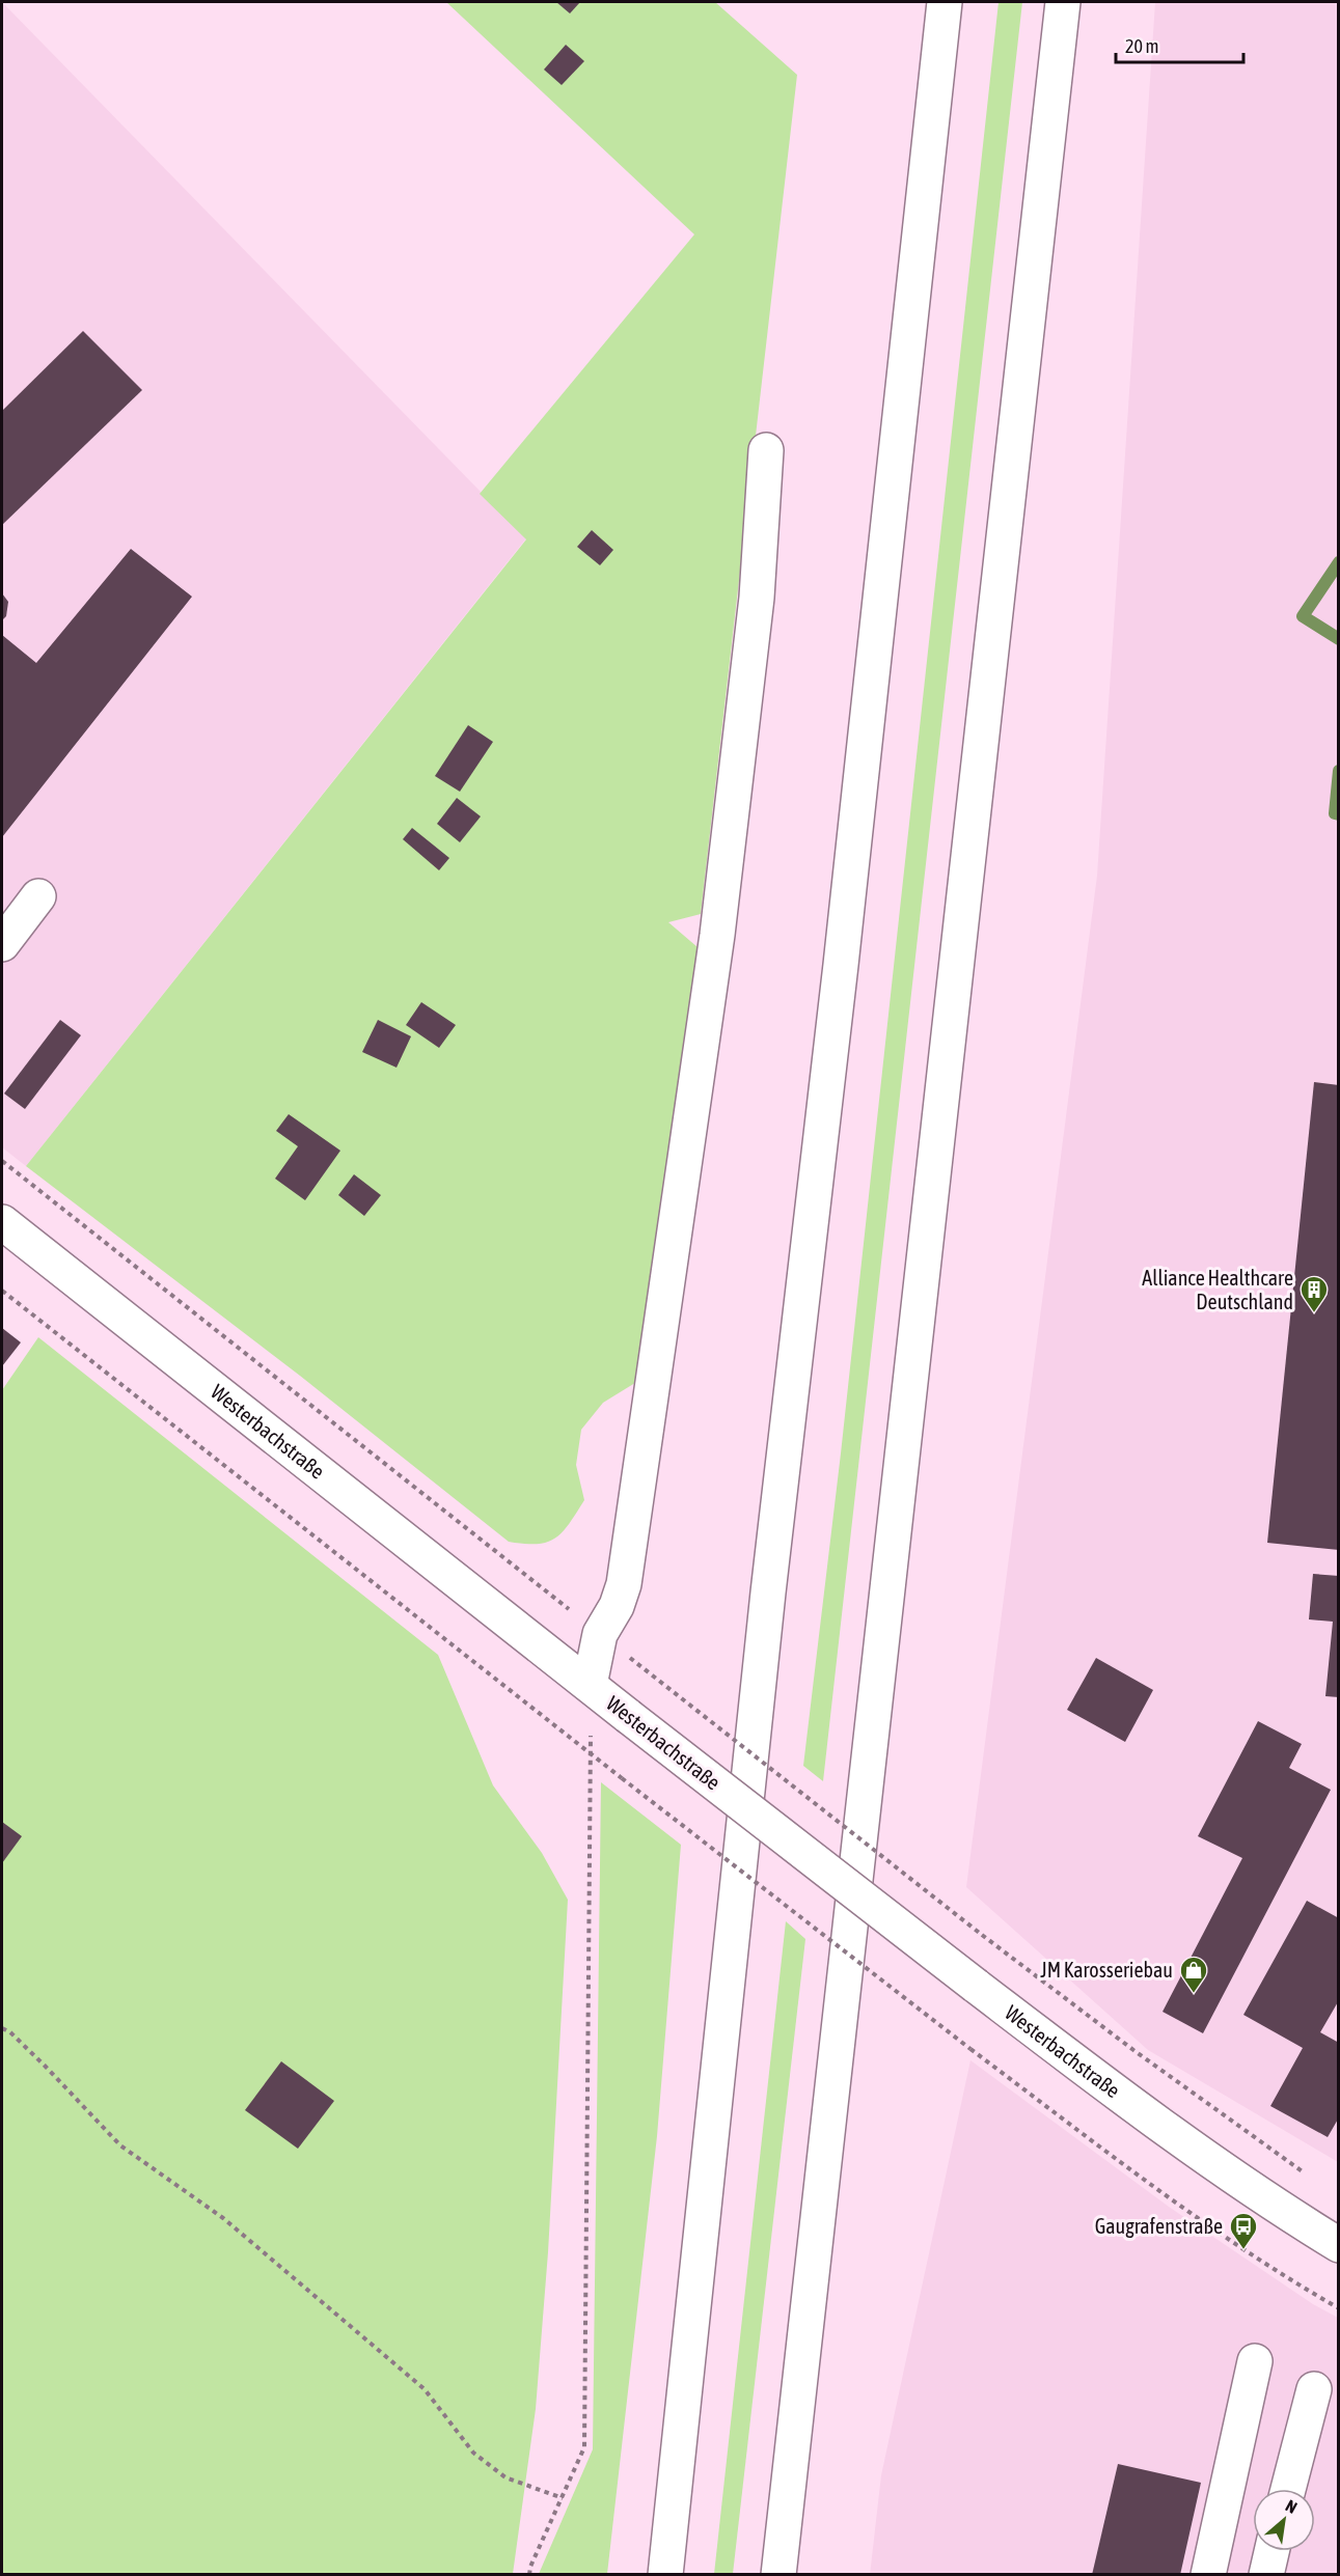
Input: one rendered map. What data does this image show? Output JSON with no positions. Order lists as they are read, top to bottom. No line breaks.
{"streets":{"main road":["Westerbachstraße"]},"places":{"building":["Alliance Healthcare Deutschland"],"shop":["JM Karosseriebau"],"bus stop":["Gaugrafenstraße"]},"scale_bar":"20 m","north":"top right"}
